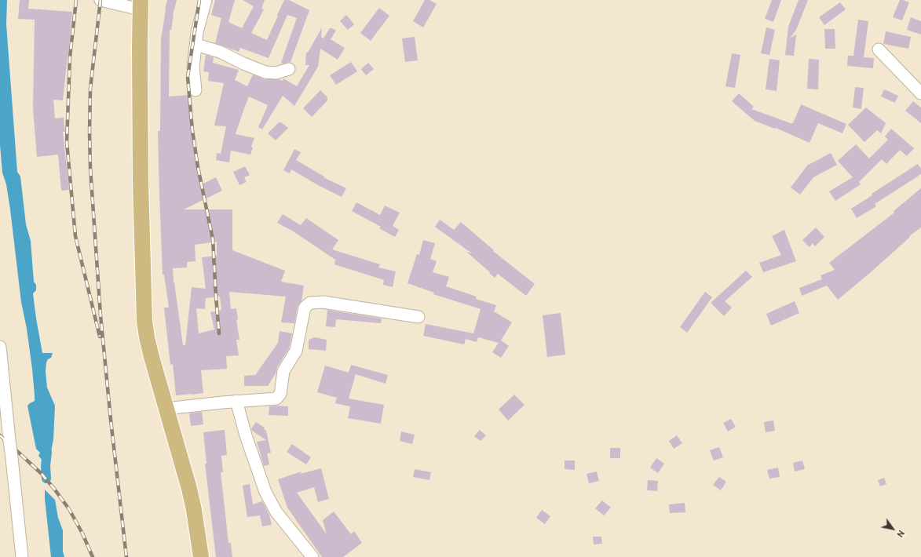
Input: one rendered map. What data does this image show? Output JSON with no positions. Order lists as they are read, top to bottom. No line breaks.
{"north":"bottom right"}
